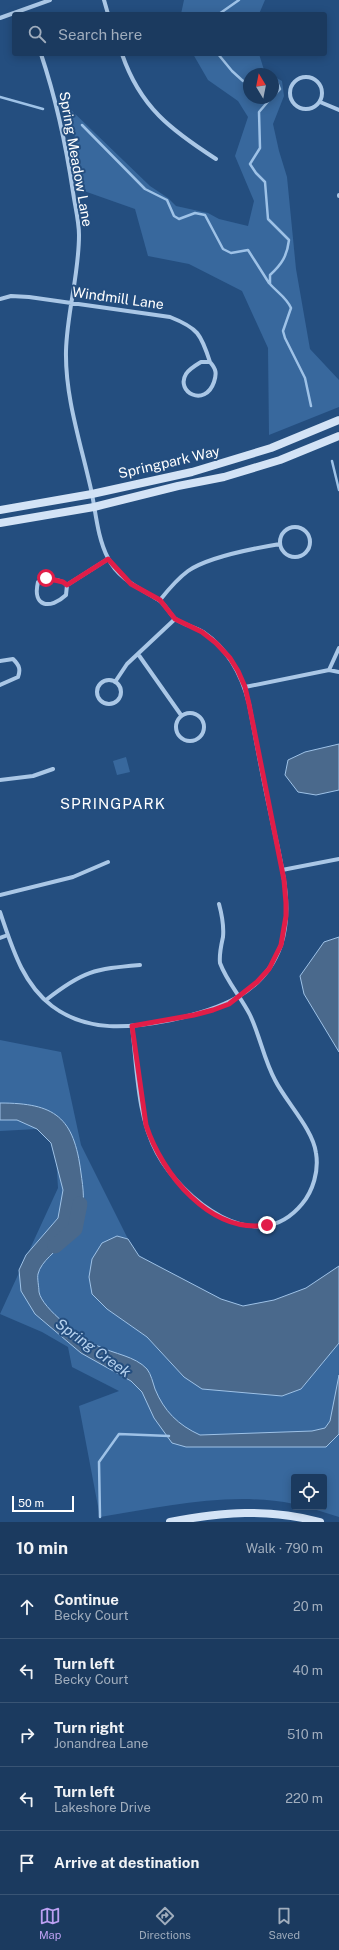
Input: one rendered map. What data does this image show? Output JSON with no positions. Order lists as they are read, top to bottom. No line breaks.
{"streets":{"street":["Spring Meadow Lane","Windmill Lane","Springpark Way"]},"crossings":[["Spring Meadow Lane","Windmill Lane"],["Spring Meadow Lane","Springpark Way"]],"districts":["SPRINGPARK"],"water":["Spring Creek"],"scale_bar":"50 m","north":"top","page":{"search":"Search here","scale":"50 m","heading":["10 min","Walk · 790 m"],"list":[["Continue","Becky Court","20 m"],["Turn left","Becky Court","40 m"],["Turn right","Jonandrea Lane","510 m"],["Turn left","Lakeshore Drive","220 m"],"Arrive at destination"],"nav":["Map","Directions","Saved"]}}
